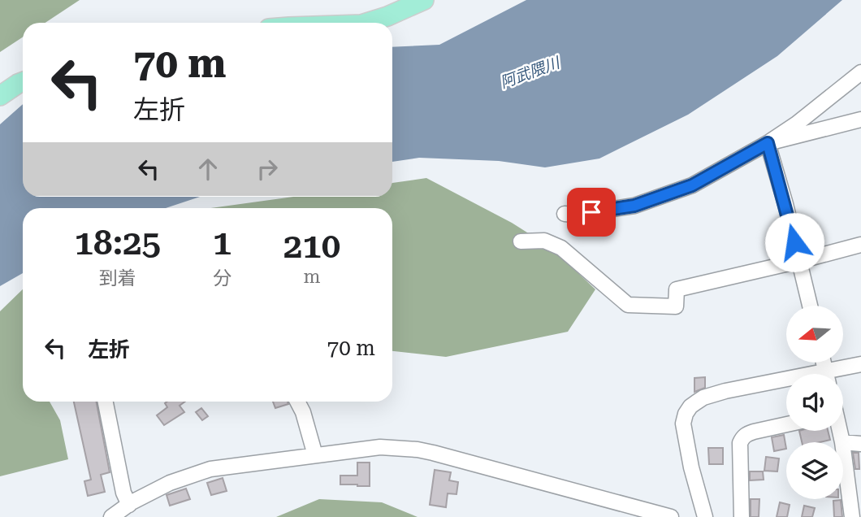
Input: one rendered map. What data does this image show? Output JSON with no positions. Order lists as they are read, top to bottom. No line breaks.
{"water":["阿武隈川"],"north":"left","page":{"turn":["70 m","左折"],"eta":["18:25","到着","1","分","210","m"],"list":[{"name":"左折","value":"70 m"}]}}
